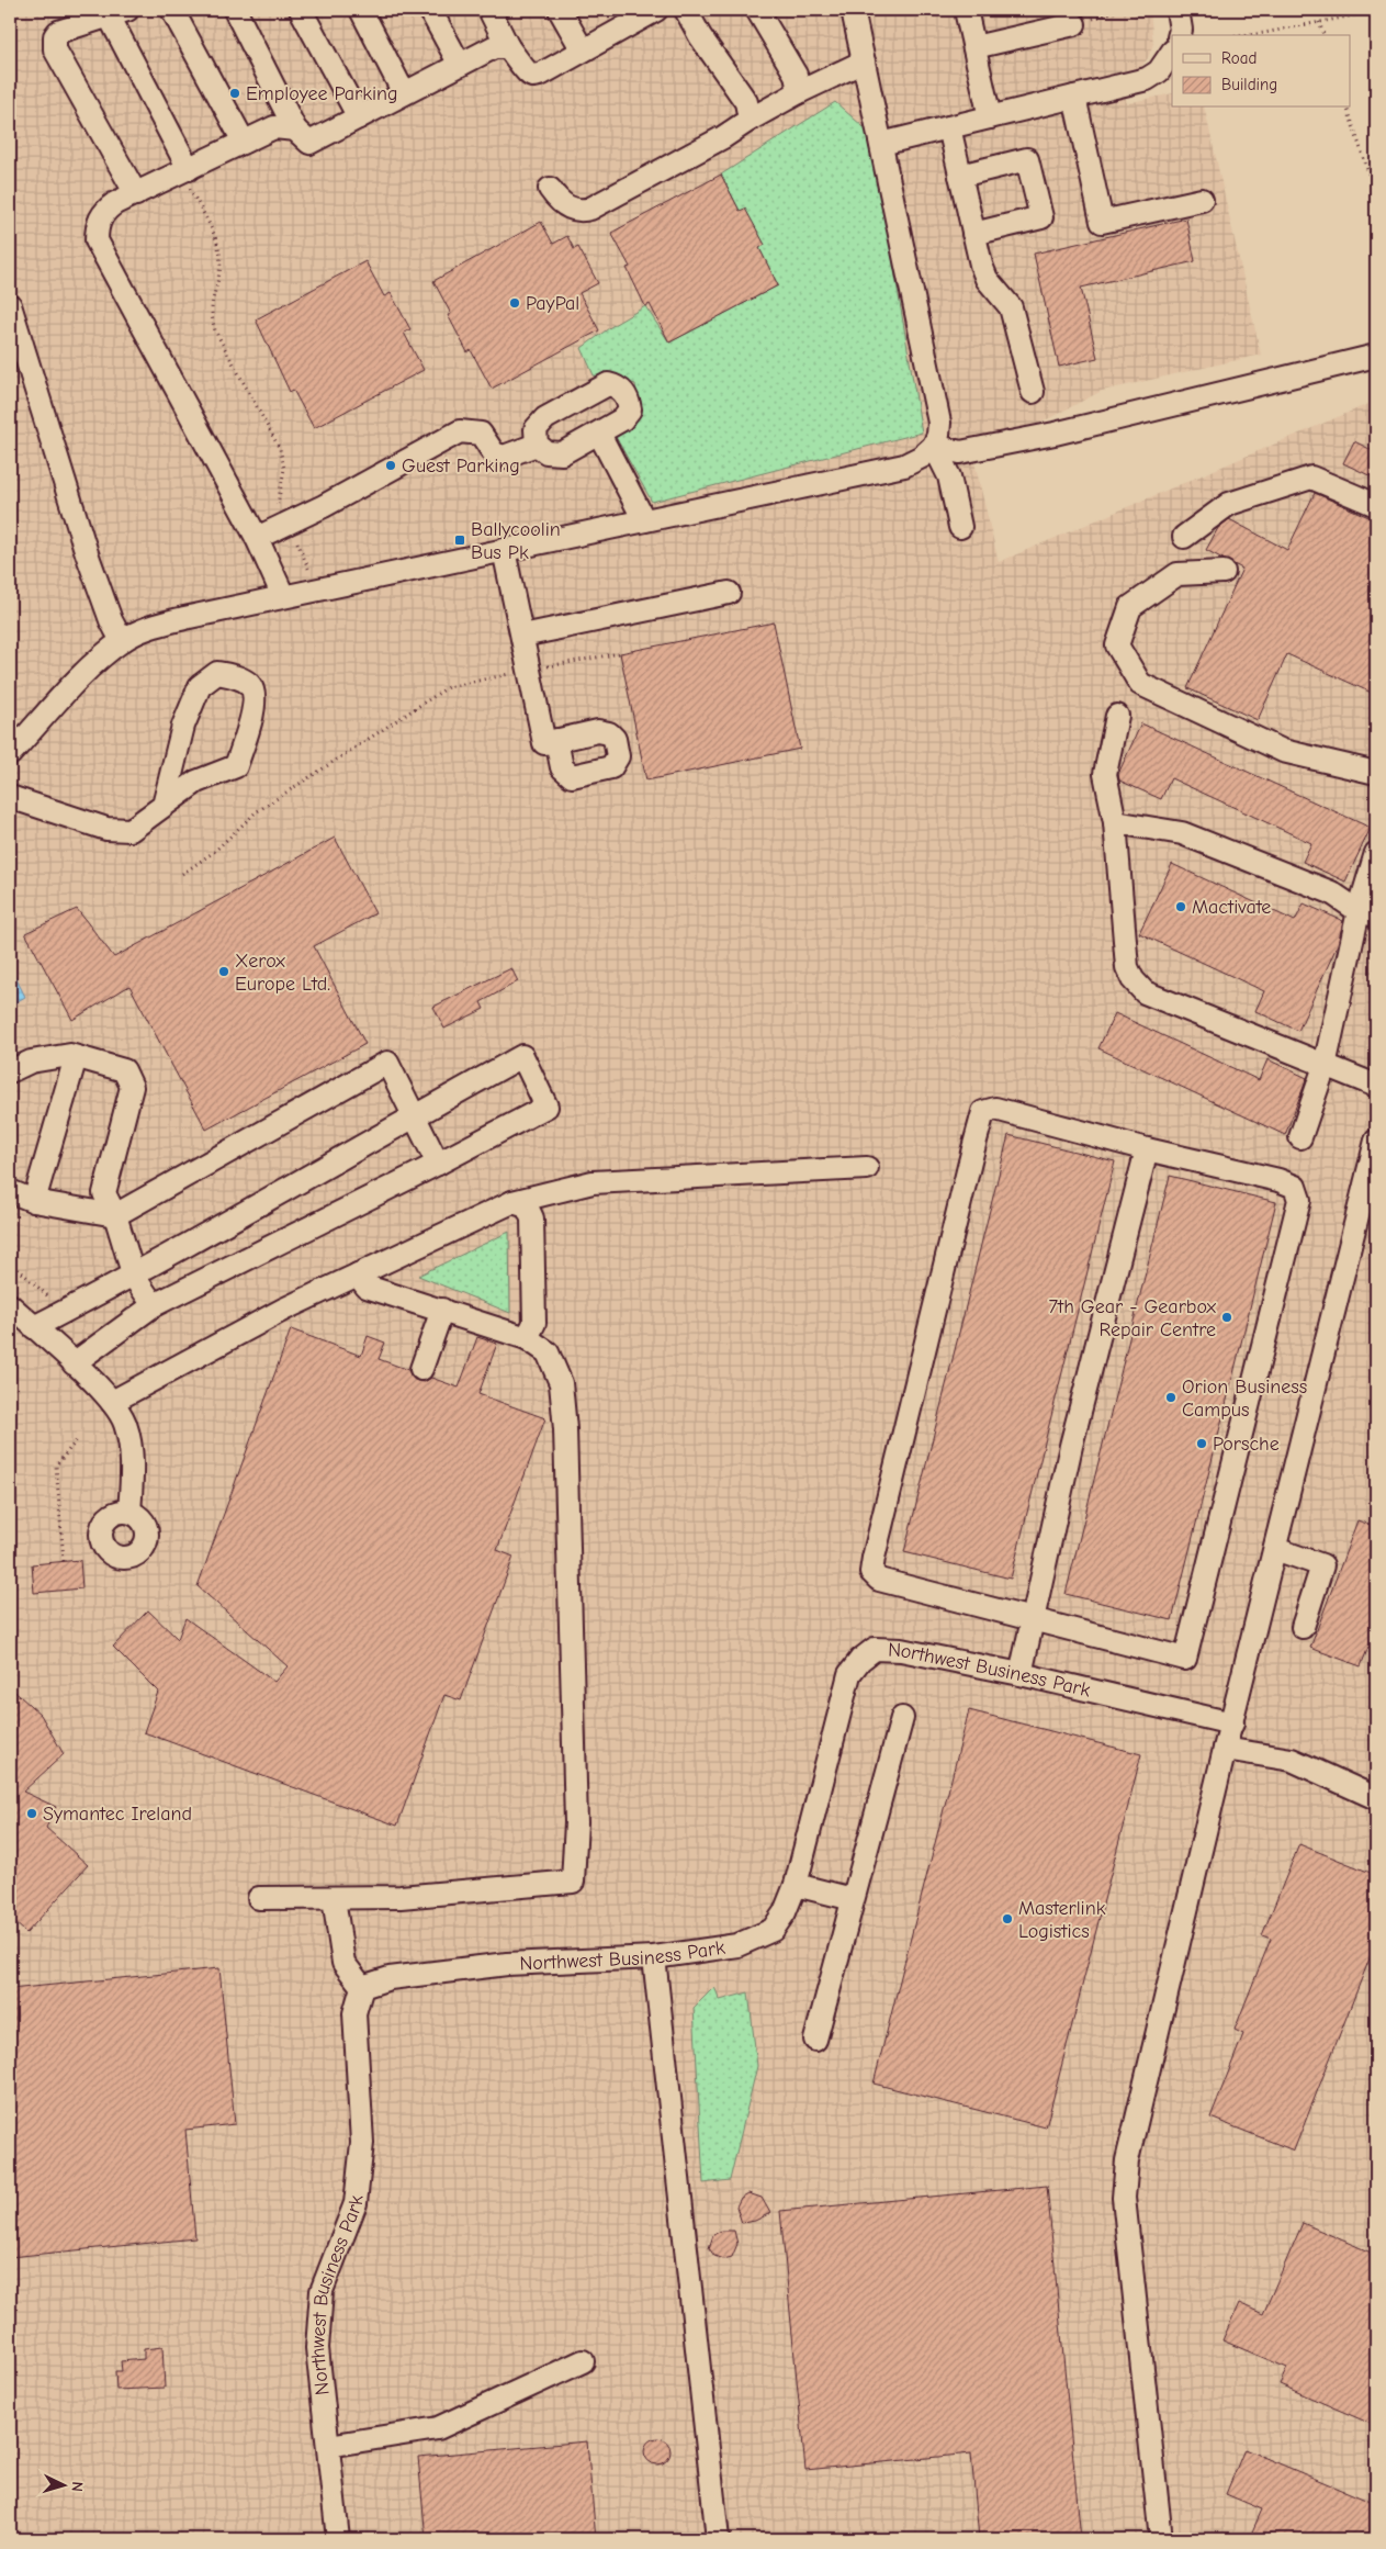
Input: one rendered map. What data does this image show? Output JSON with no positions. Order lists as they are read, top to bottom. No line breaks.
{"streets":{"street":["Northwest Business Park"]},"places":{"other":["Employee Parking","PayPal","Guest Parking","Mactivate","Xerox Europe Ltd.","7th Gear - Gearbox Repair Centre","Orion Business Campus","Porsche","Symantec Ireland","Masterlink Logistics"],"transit":["Ballycoolin Bus Pk"]},"legend":["Road","Building"],"north":"right"}
